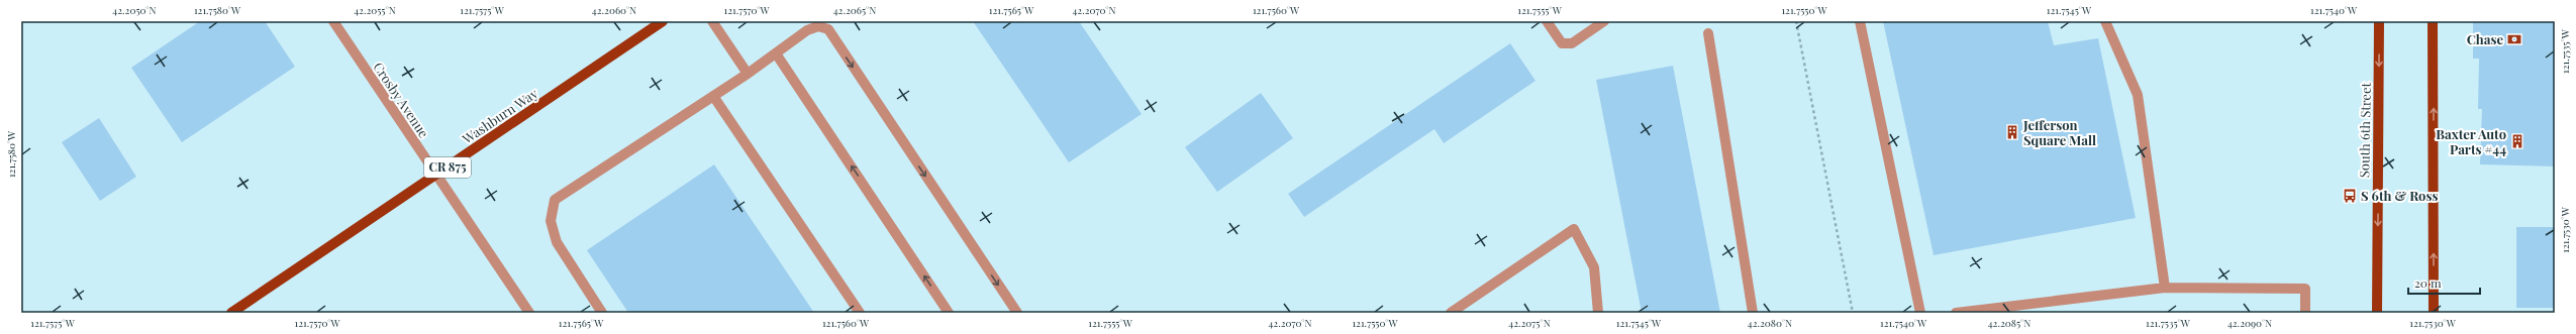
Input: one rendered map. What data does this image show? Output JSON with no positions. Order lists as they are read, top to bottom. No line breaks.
{"streets":{"main road":["Washburn Way","South 6th Street","CR 875"],"street":["Crosby Avenue"]},"crossings":[["Crosby Avenue","Washburn Way"]],"places":{"bank":["Chase"],"building":["Jefferson Square Mall","Baxter Auto Parts #44"],"bus stop":["S 6th & Ross"]},"scale_bar":"20 m","coordinates":["42.2050°N","121.7580°W","42.2055°N","121.7575°W","42.2060°N","121.7570°W","42.2065°N","121.7565°W","42.2070°N","121.7560°W","121.7555°W","121.7550°W","121.7545°W","121.7540°W","121.7535°W","121.7530°W","42.2075°N","42.2080°N","42.2085°N","42.2090°N"]}
